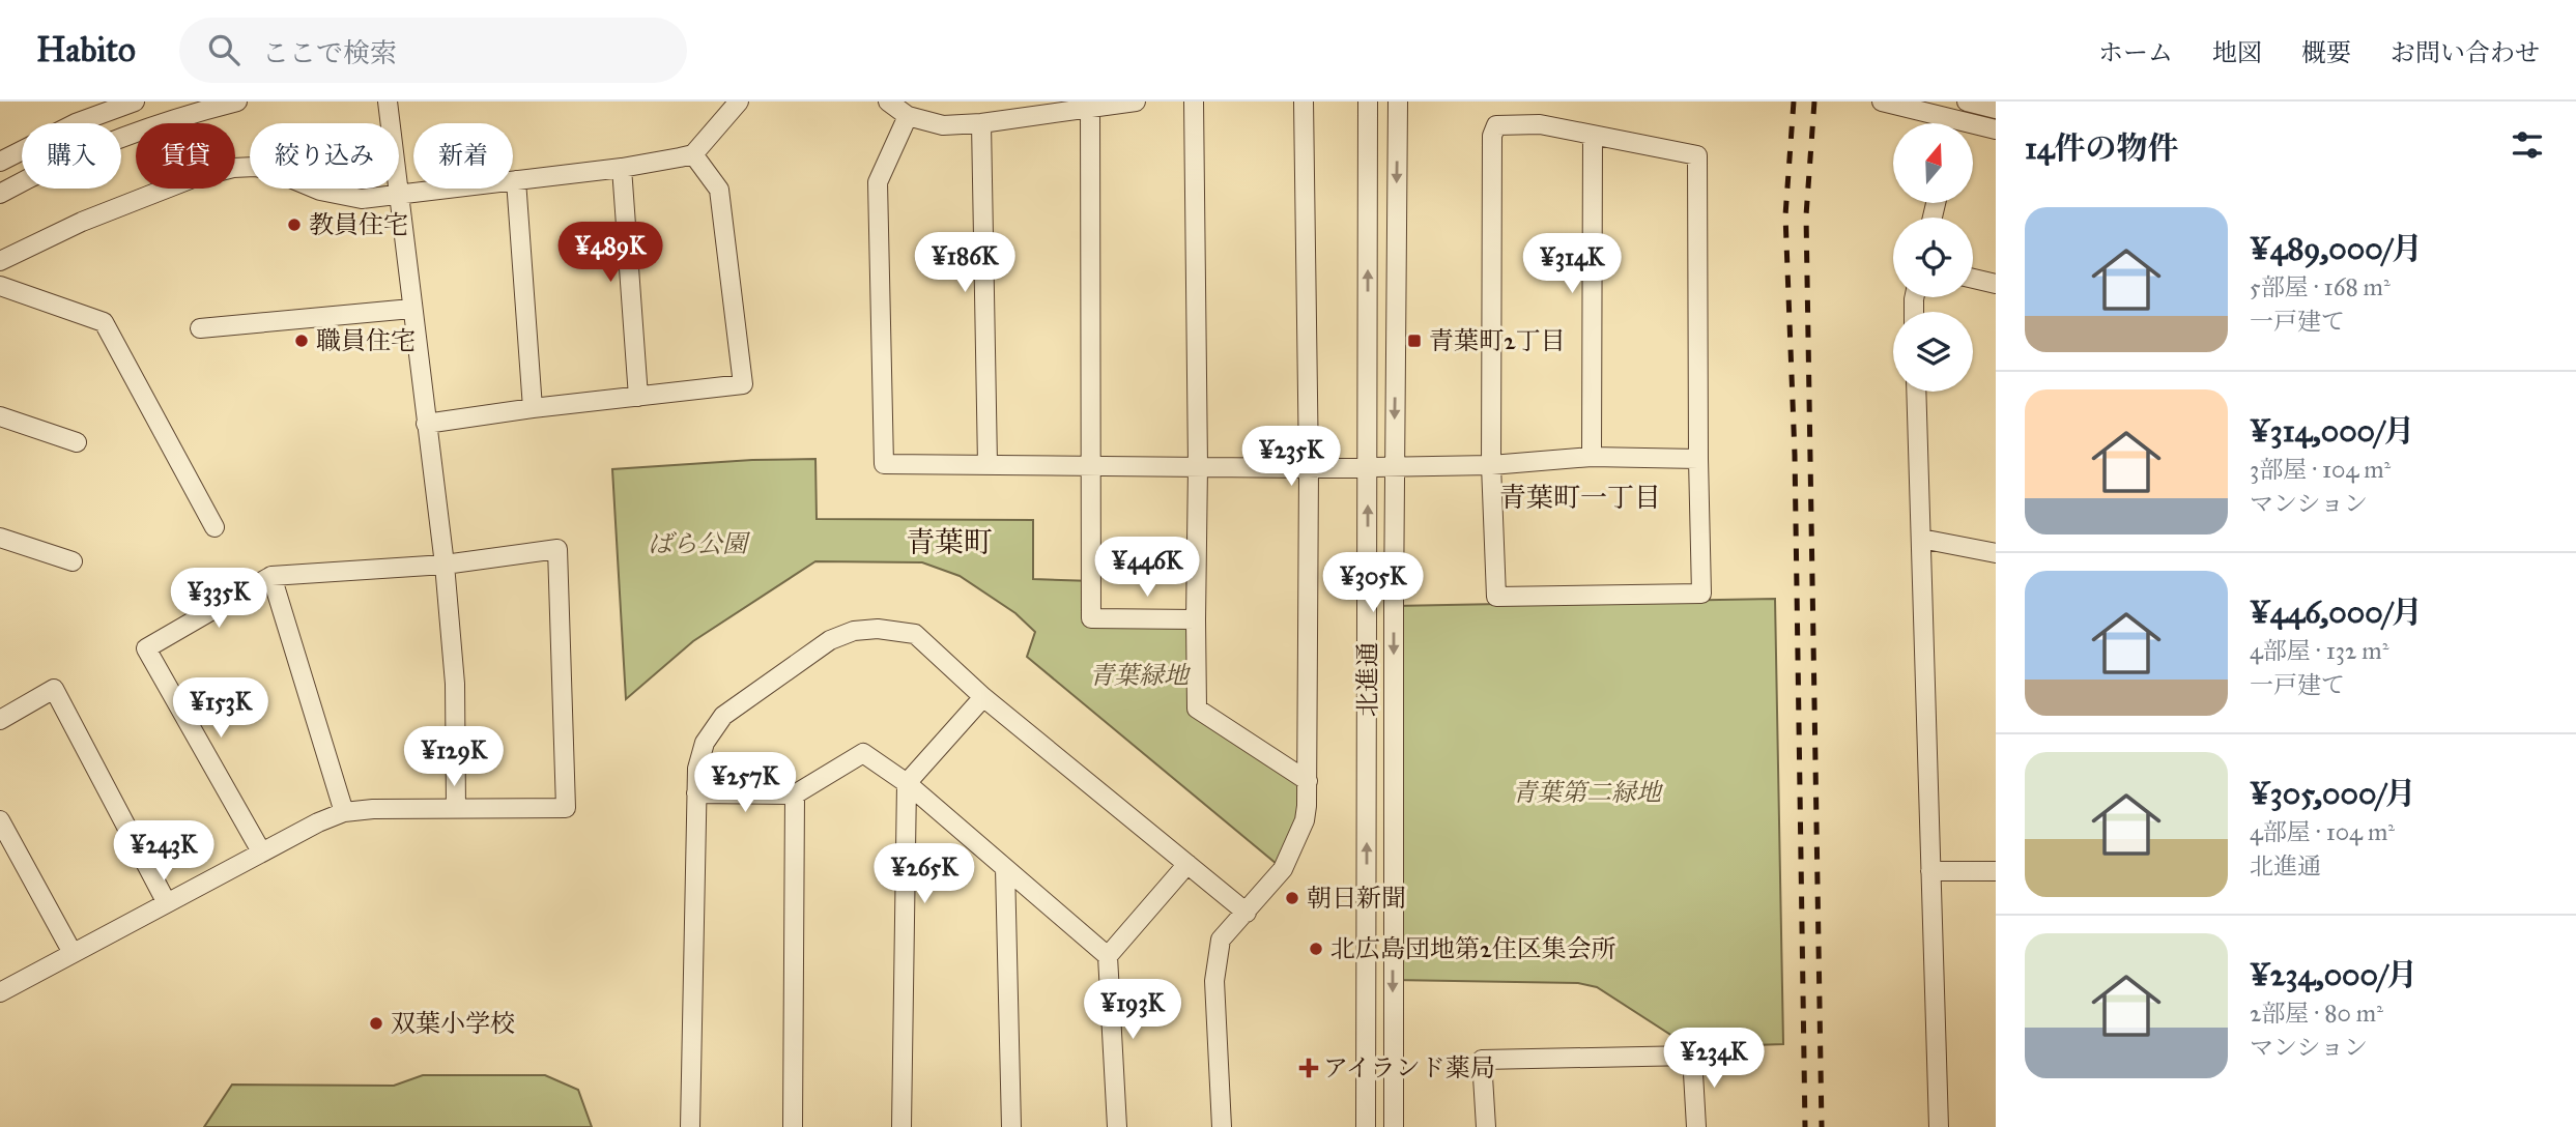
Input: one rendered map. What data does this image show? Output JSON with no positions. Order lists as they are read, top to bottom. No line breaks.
{"streets":{"street":["北進通"]},"districts":["青葉町一丁目","青葉町"],"parks":["ばら公園","青葉緑地","青葉第二緑地"],"places":{"other":["教員住宅","職員住宅","朝日新聞","北広島団地第2住区集会所","双葉小学校"],"transit":["青葉町2丁目"],"health":["アイランド薬局"]},"north":"top","page":{"header":"Habito","search":"ここで検索","nav":["ホーム","地図","概要","お問い合わせ"],"heading":"14件の物件","chip":["購入","賃貸","絞り込み","新着"],"list":[{"name":"¥489,000/月","note":"5部屋 · 168 m² · 一戸建て"},{"name":"¥314,000/月","note":"3部屋 · 104 m² · マンション"},{"name":"¥446,000/月","note":"4部屋 · 132 m² · 一戸建て"},{"name":"¥305,000/月","note":"4部屋 · 104 m² · 北進通"},{"name":"¥234,000/月","note":"2部屋 · 80 m² · マンション"}],"price":["¥489K","¥186K","¥314K","¥235K","¥446K","¥305K","¥335K","¥153K","¥129K","¥257K","¥243K","¥265K","¥193K","¥234K"]}}
